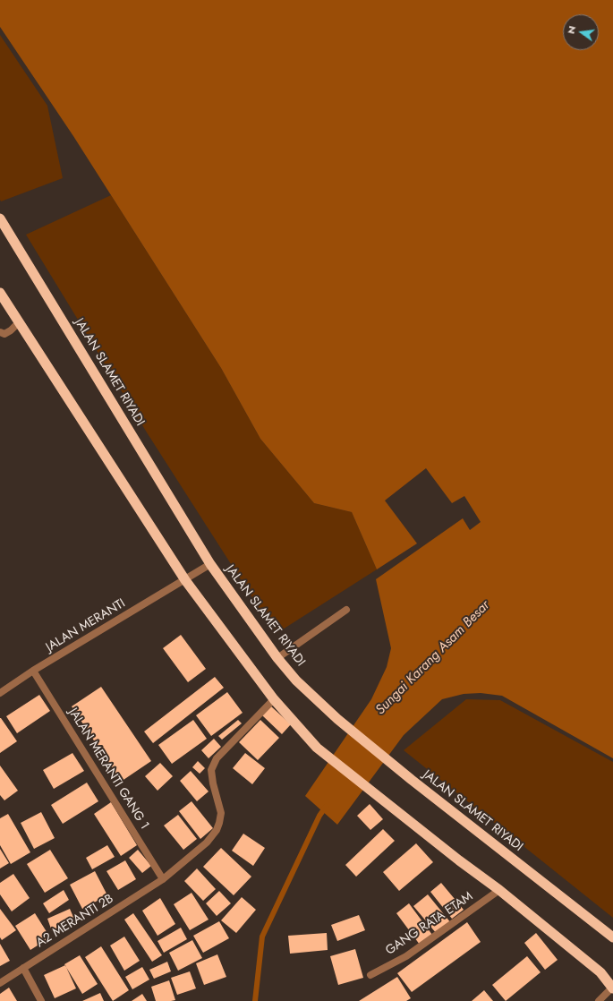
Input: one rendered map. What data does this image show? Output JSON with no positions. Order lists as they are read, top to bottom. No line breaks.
{"streets":{"highway":["JALAN SLAMET RIYADI"],"street":["JALAN MERANTI","JALAN MERANTI GANG 1","A2 MERANTI 2B","GANG RATA ETAM"]},"crossings":[["JALAN SLAMET RIYADI","JALAN MERANTI"],["JALAN MERANTI","JALAN MERANTI GANG 1"],["JALAN MERANTI GANG 1","A2 MERANTI 2B"]],"water":["Sungai Karang Asam Besar"],"north":"left"}
